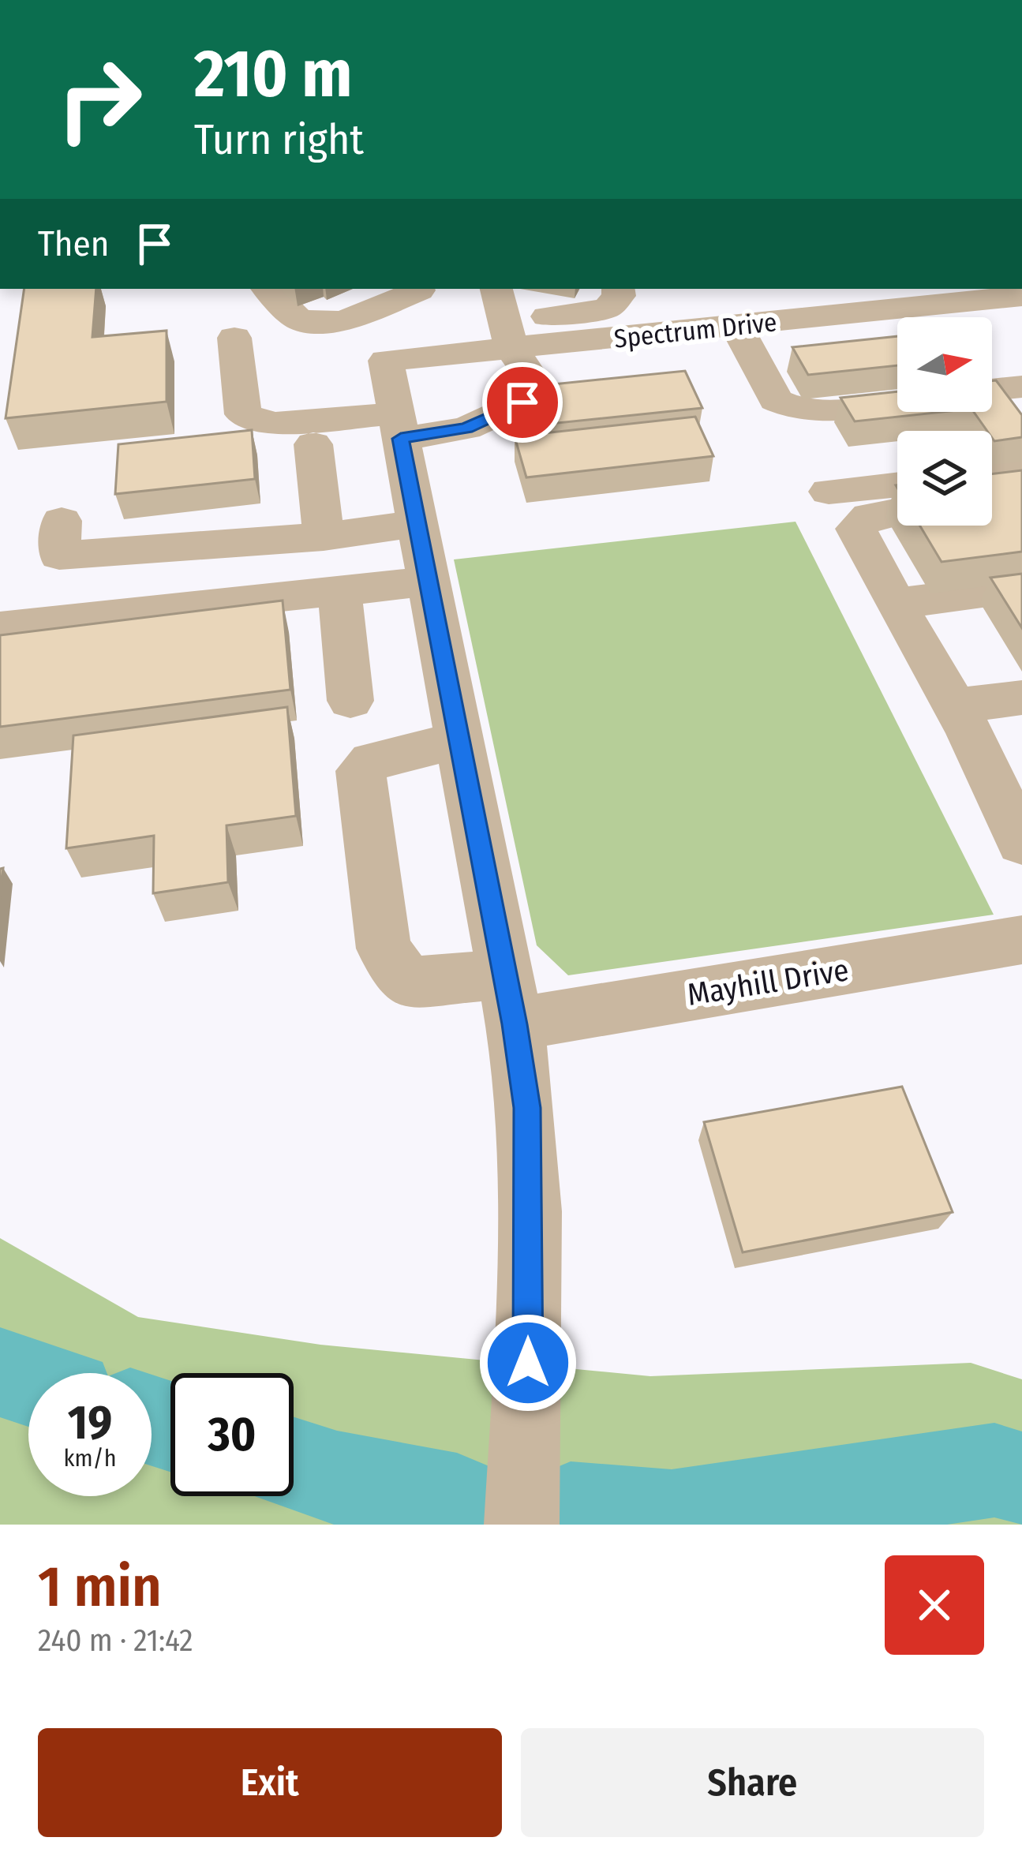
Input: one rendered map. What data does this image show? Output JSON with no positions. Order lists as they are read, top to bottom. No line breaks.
{"streets":{"street":["Spectrum Drive","Mayhill Drive"]},"north":"right","page":{"turn":["210 m","Turn right"],"then":"Then","speed":"19 km/h","limit":"30","heading":["1 min","240 m · 21:42"],"buttons":["Exit","Share"]}}
